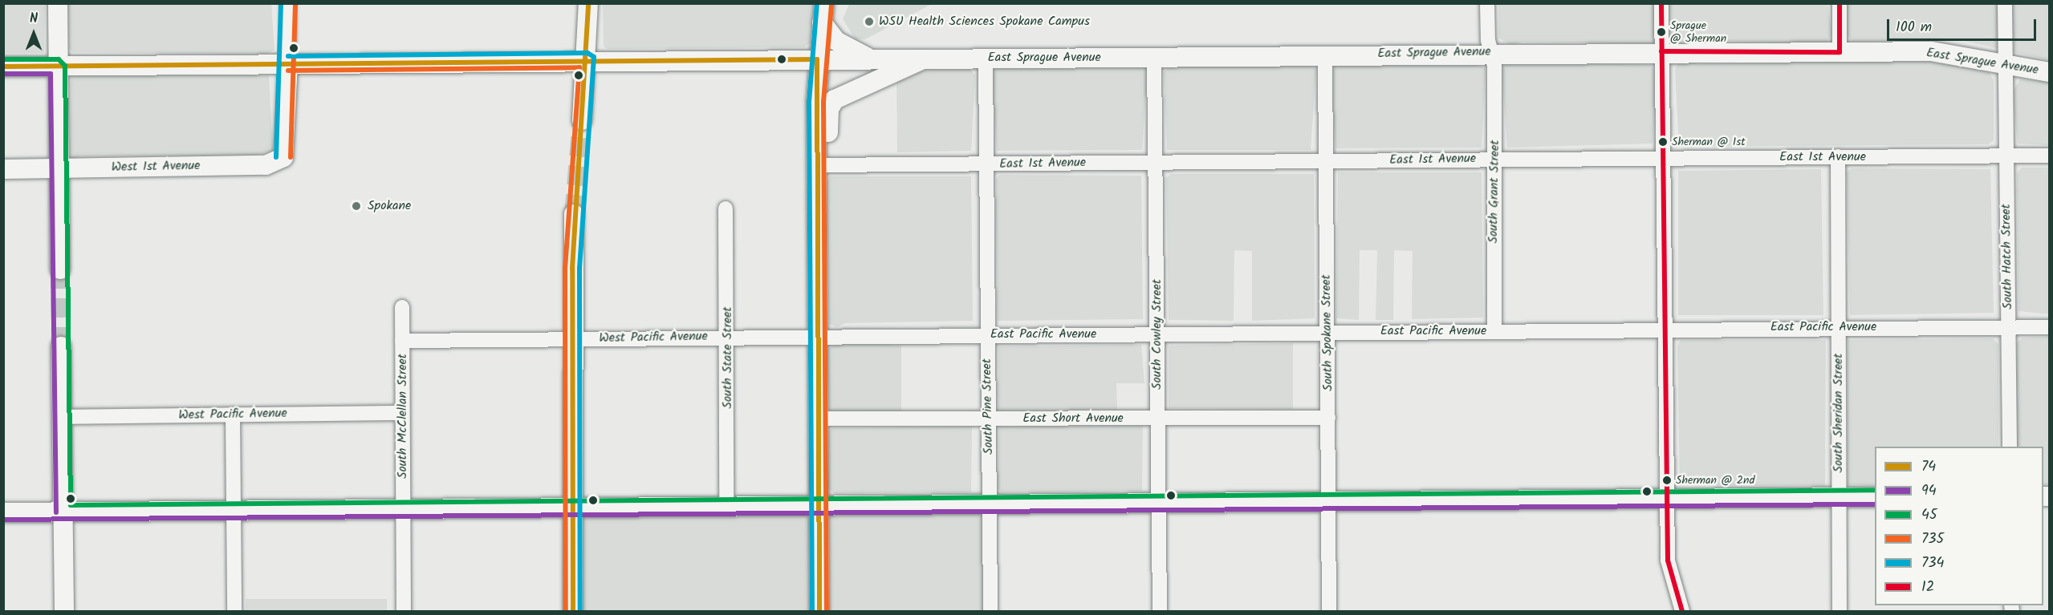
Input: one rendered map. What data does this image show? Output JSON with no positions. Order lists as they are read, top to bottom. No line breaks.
{"streets":{"main road":["East Sprague Avenue","West 1st Avenue"],"street":["East 1st Avenue","South Grant Street","South Hatch Street","East Pacific Avenue","South Spokane Street","South Cowley Street","West Pacific Avenue","South State Street","South Pine Street","South Sheridan Street","South McClellan Street","East Short Avenue"]},"crossings":[["East Sprague Avenue","West 1st Avenue"],["East Sprague Avenue","South Grant Street"],["East Sprague Avenue","South Hatch Street"],["East Sprague Avenue","South Spokane Street"],["East Sprague Avenue","South Cowley Street"],["East Sprague Avenue","South Pine Street"],["East 1st Avenue","South Grant Street"],["East 1st Avenue","South Hatch Street"],["East 1st Avenue","South Spokane Street"],["East 1st Avenue","South Cowley Street"],["East 1st Avenue","South Pine Street"],["East 1st Avenue","South Sheridan Street"],["South Grant Street","East Pacific Avenue"],["South Hatch Street","East Pacific Avenue"],["East Pacific Avenue","South Spokane Street"],["East Pacific Avenue","South Cowley Street"],["East Pacific Avenue","West Pacific Avenue"],["East Pacific Avenue","South Pine Street"],["East Pacific Avenue","South Sheridan Street"],["South Spokane Street","East Short Avenue"],["South Cowley Street","East Short Avenue"],["West Pacific Avenue","South State Street"],["West Pacific Avenue","South McClellan Street"],["South Pine Street","East Short Avenue"]],"places":["WSU Health Sciences Spokane Campus","Sprague @ Sherman","Sherman @ 1st","Spokane","Sherman @ 2nd"],"lines":["transit line 74","transit line 735","transit line 734","transit line 12","transit line 45","transit line 94"],"legend":["74","94","45","735","734","12"],"scale_bar":"100 m","north":"top"}
